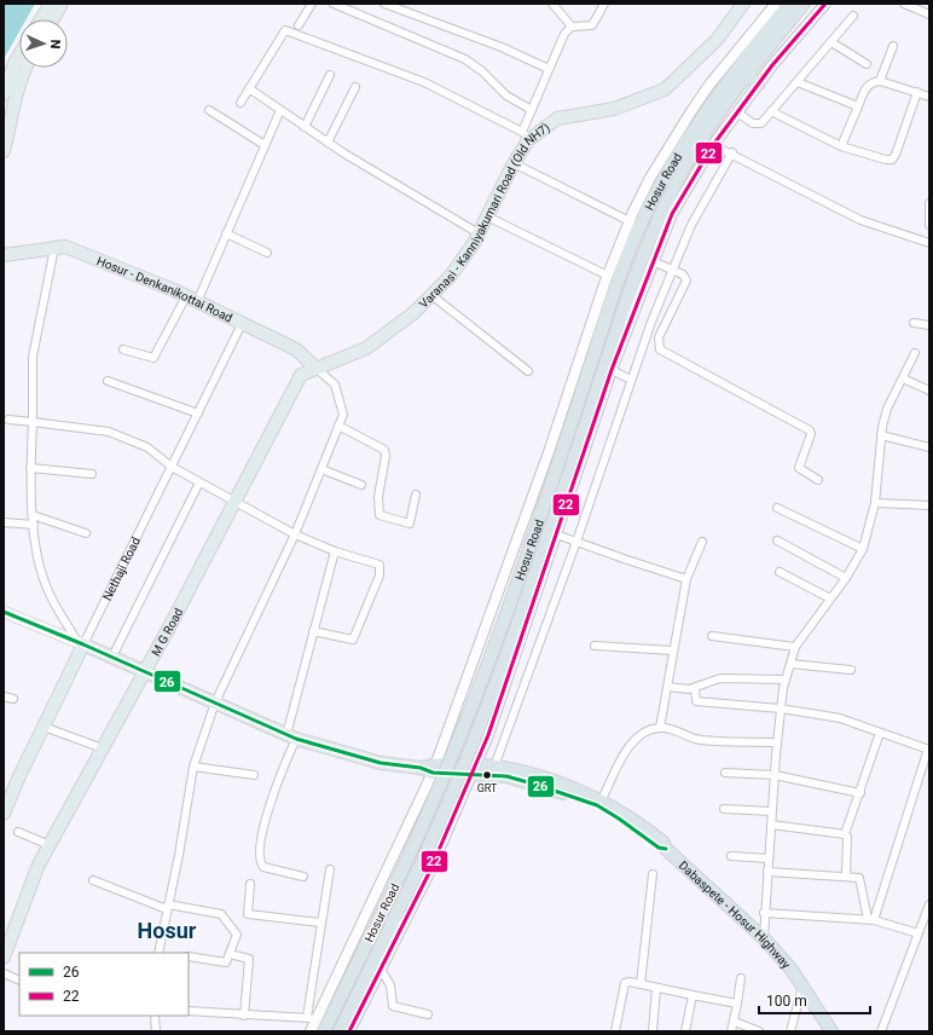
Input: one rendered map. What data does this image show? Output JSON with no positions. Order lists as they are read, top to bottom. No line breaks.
{"streets":{"highway":["Hosur Road","Dabaspete - Hosur Highway"],"main road":["Varanasi - Kanniyakumari Road (Old NH7)","Hosur - Denkanikottai Road","Nethaji Road","M G Road"]},"crossings":[["Varanasi - Kanniyakumari Road (Old NH7)","Hosur - Denkanikottai Road"],["Varanasi - Kanniyakumari Road (Old NH7)","M G Road"],["Hosur - Denkanikottai Road","Nethaji Road"],["Hosur - Denkanikottai Road","M G Road"]],"districts":["Hosur"],"places":["GRT"],"lines":["transit line 22","transit line 26"],"legend":["26","22"],"scale_bar":"100 m","north":"right"}
